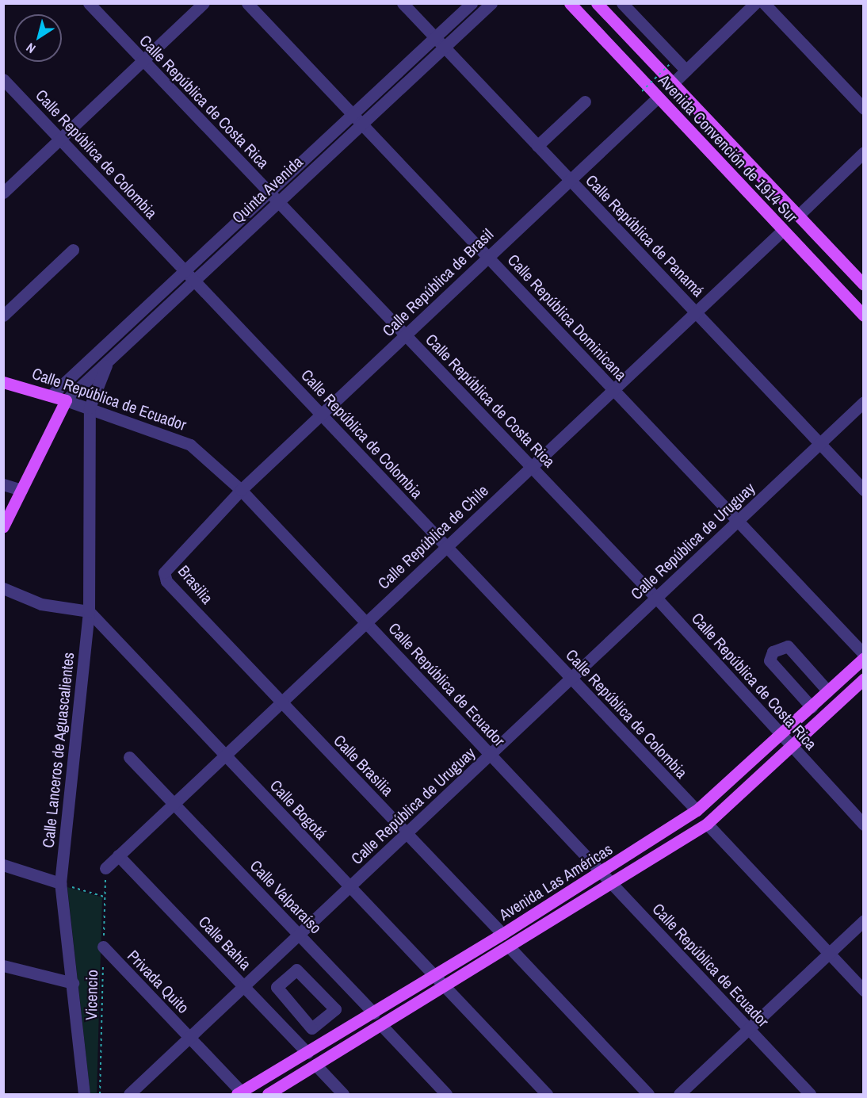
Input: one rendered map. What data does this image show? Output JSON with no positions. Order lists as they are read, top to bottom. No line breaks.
{"streets":{"main road":["Avenida Convención de 1914 Sur","Calle República de Ecuador","Avenida Las Américas"],"street":["Calle República de Costa Rica","Calle República de Colombia","Quinta Avenida","Calle República de Panamá","Calle República de Brasil","Calle República Dominicana","Calle República de Chile","Calle República de Uruguay","Brasilia","Calle Lanceros de Aguascalientes","Calle Brasilia","Calle Bogotá","Calle Valparaíso","Calle Bahía","Privada Quito"],"path":["Vicencio"]},"crossings":[["Calle República de Costa Rica","Quinta Avenida"],["Calle República de Costa Rica","Calle República de Brasil"],["Calle República de Costa Rica","Calle República de Chile"],["Calle República de Costa Rica","Calle República de Uruguay"],["Calle República de Costa Rica","Avenida Las Américas"],["Avenida Convención de 1914 Sur","Calle República de Brasil"],["Avenida Convención de 1914 Sur","Calle República de Chile"],["Calle República de Colombia","Quinta Avenida"],["Calle República de Colombia","Calle República de Brasil"],["Calle República de Colombia","Calle República de Chile"],["Calle República de Colombia","Calle República de Uruguay"],["Calle República de Colombia","Avenida Las Américas"],["Quinta Avenida","Calle República de Panamá"],["Quinta Avenida","Calle República Dominicana"],["Quinta Avenida","Calle República de Ecuador"],["Calle República de Panamá","Calle República de Brasil"],["Calle República de Panamá","Calle República de Chile"],["Calle República de Panamá","Calle República de Uruguay"],["Calle República de Brasil","Calle República Dominicana"],["Calle República de Brasil","Calle República de Ecuador"],["Calle República de Brasil","Brasilia"],["Calle República Dominicana","Calle República de Chile"],["Calle República Dominicana","Calle República de Uruguay"],["Calle República de Ecuador","Calle República de Chile"],["Calle República de Ecuador","Calle República de Uruguay"],["Calle República de Ecuador","Brasilia"],["Calle República de Ecuador","Calle Lanceros de Aguascalientes"],["Calle República de Ecuador","Avenida Las Américas"],["Calle República de Chile","Brasilia"],["Calle República de Chile","Calle Brasilia"],["Calle República de Chile","Calle Bogotá"],["Calle República de Chile","Calle Valparaíso"],["Calle República de Chile","Calle Bahía"],["Calle República de Chile","Vicencio"],["Calle República de Uruguay","Calle Brasilia"],["Calle República de Uruguay","Calle Bogotá"],["Calle República de Uruguay","Calle Valparaíso"],["Calle República de Uruguay","Calle Bahía"],["Calle República de Uruguay","Privada Quito"],["Brasilia","Calle Brasilia"],["Calle Lanceros de Aguascalientes","Calle Bogotá"],["Calle Brasilia","Avenida Las Américas"],["Calle Bogotá","Avenida Las Américas"],["Avenida Las Américas","Calle Valparaíso"],["Avenida Las Américas","Calle Bahía"],["Avenida Las Américas","Privada Quito"],["Privada Quito","Vicencio"]],"north":"bottom left"}
